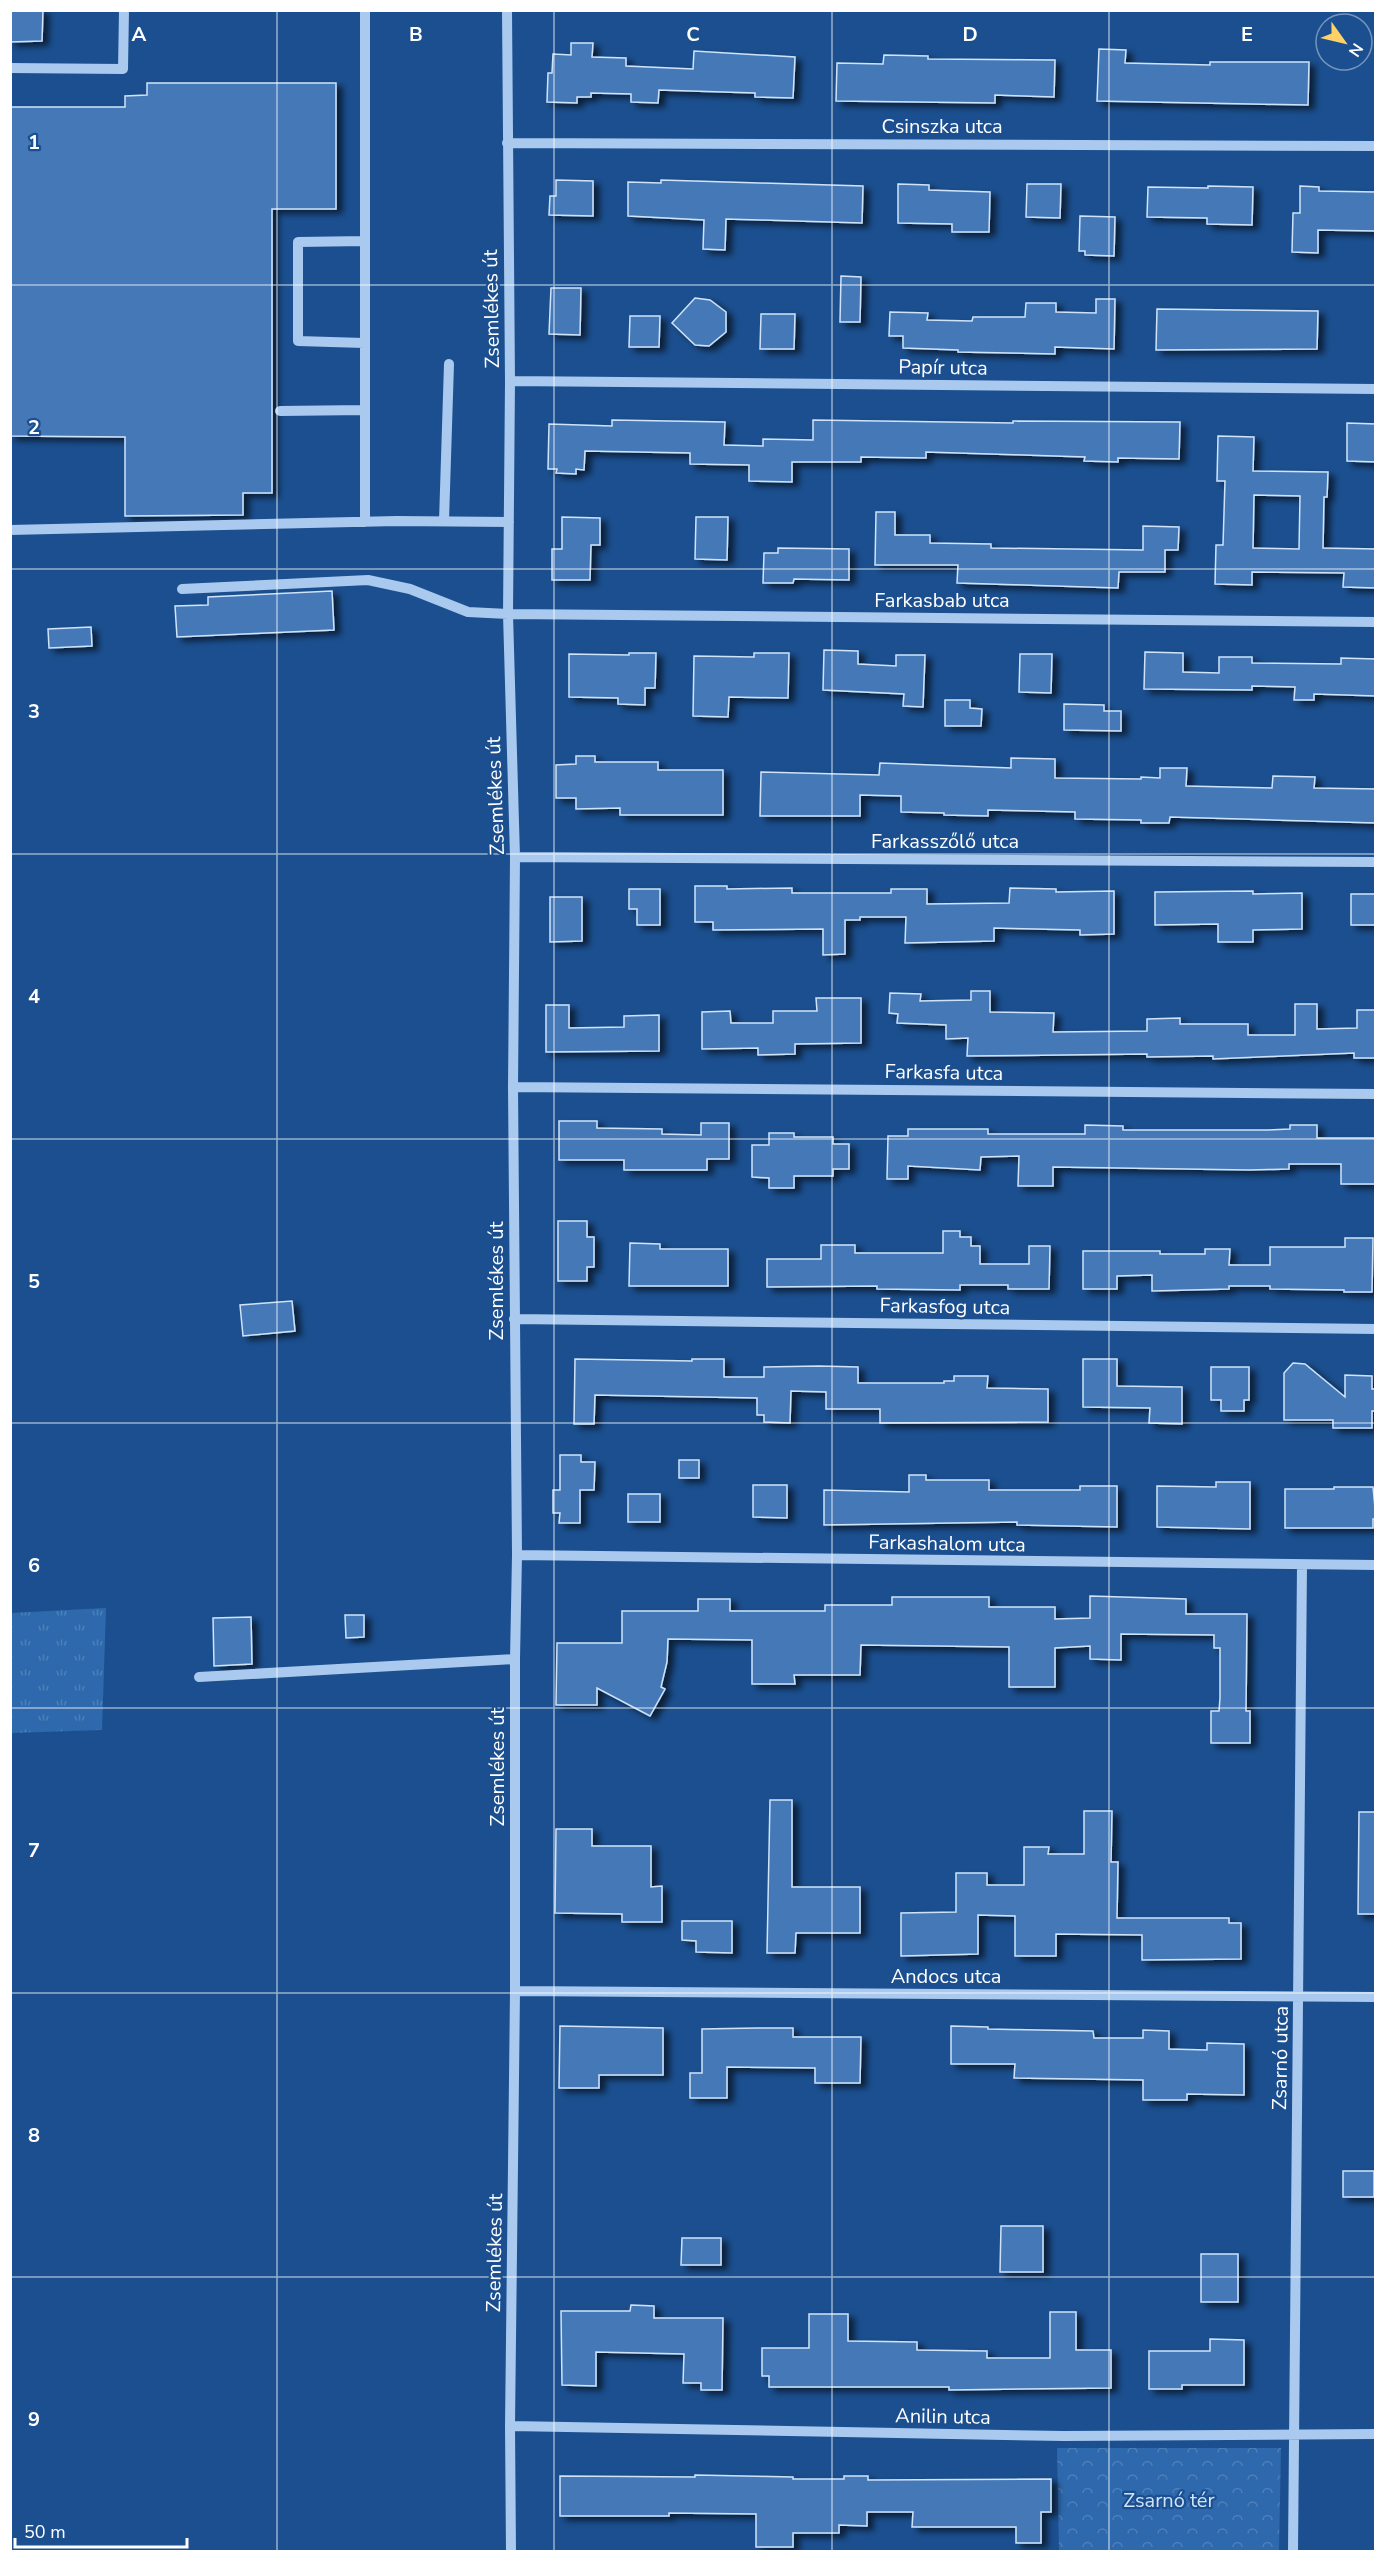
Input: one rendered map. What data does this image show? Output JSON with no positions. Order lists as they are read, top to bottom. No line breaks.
{"streets":{"street":["Csinszka utca","Zsemlékes út","Papír utca","Farkasbab utca","Farkasszőlő utca","Farkasfa utca","Farkasfog utca","Farkashalom utca","Andocs utca","Zsarnó utca","Anilin utca"]},"crossings":[["Csinszka utca","Zsemlékes út"],["Zsemlékes út","Papír utca"],["Zsemlékes út","Farkasbab utca"],["Zsemlékes út","Farkasszőlő utca"],["Zsemlékes út","Farkasfa utca"],["Zsemlékes út","Farkasfog utca"],["Zsemlékes út","Farkashalom utca"],["Zsemlékes út","Andocs utca"],["Zsemlékes út","Anilin utca"],["Farkashalom utca","Zsarnó utca"],["Andocs utca","Zsarnó utca"],["Zsarnó utca","Anilin utca"]],"parks":["Zsarnó tér"],"scale_bar":"50 m","north":"bottom right","grid":{"columns":["A","B","C","D","E"],"rows":["1","2","3","4","5","6","7","8","9"]}}
